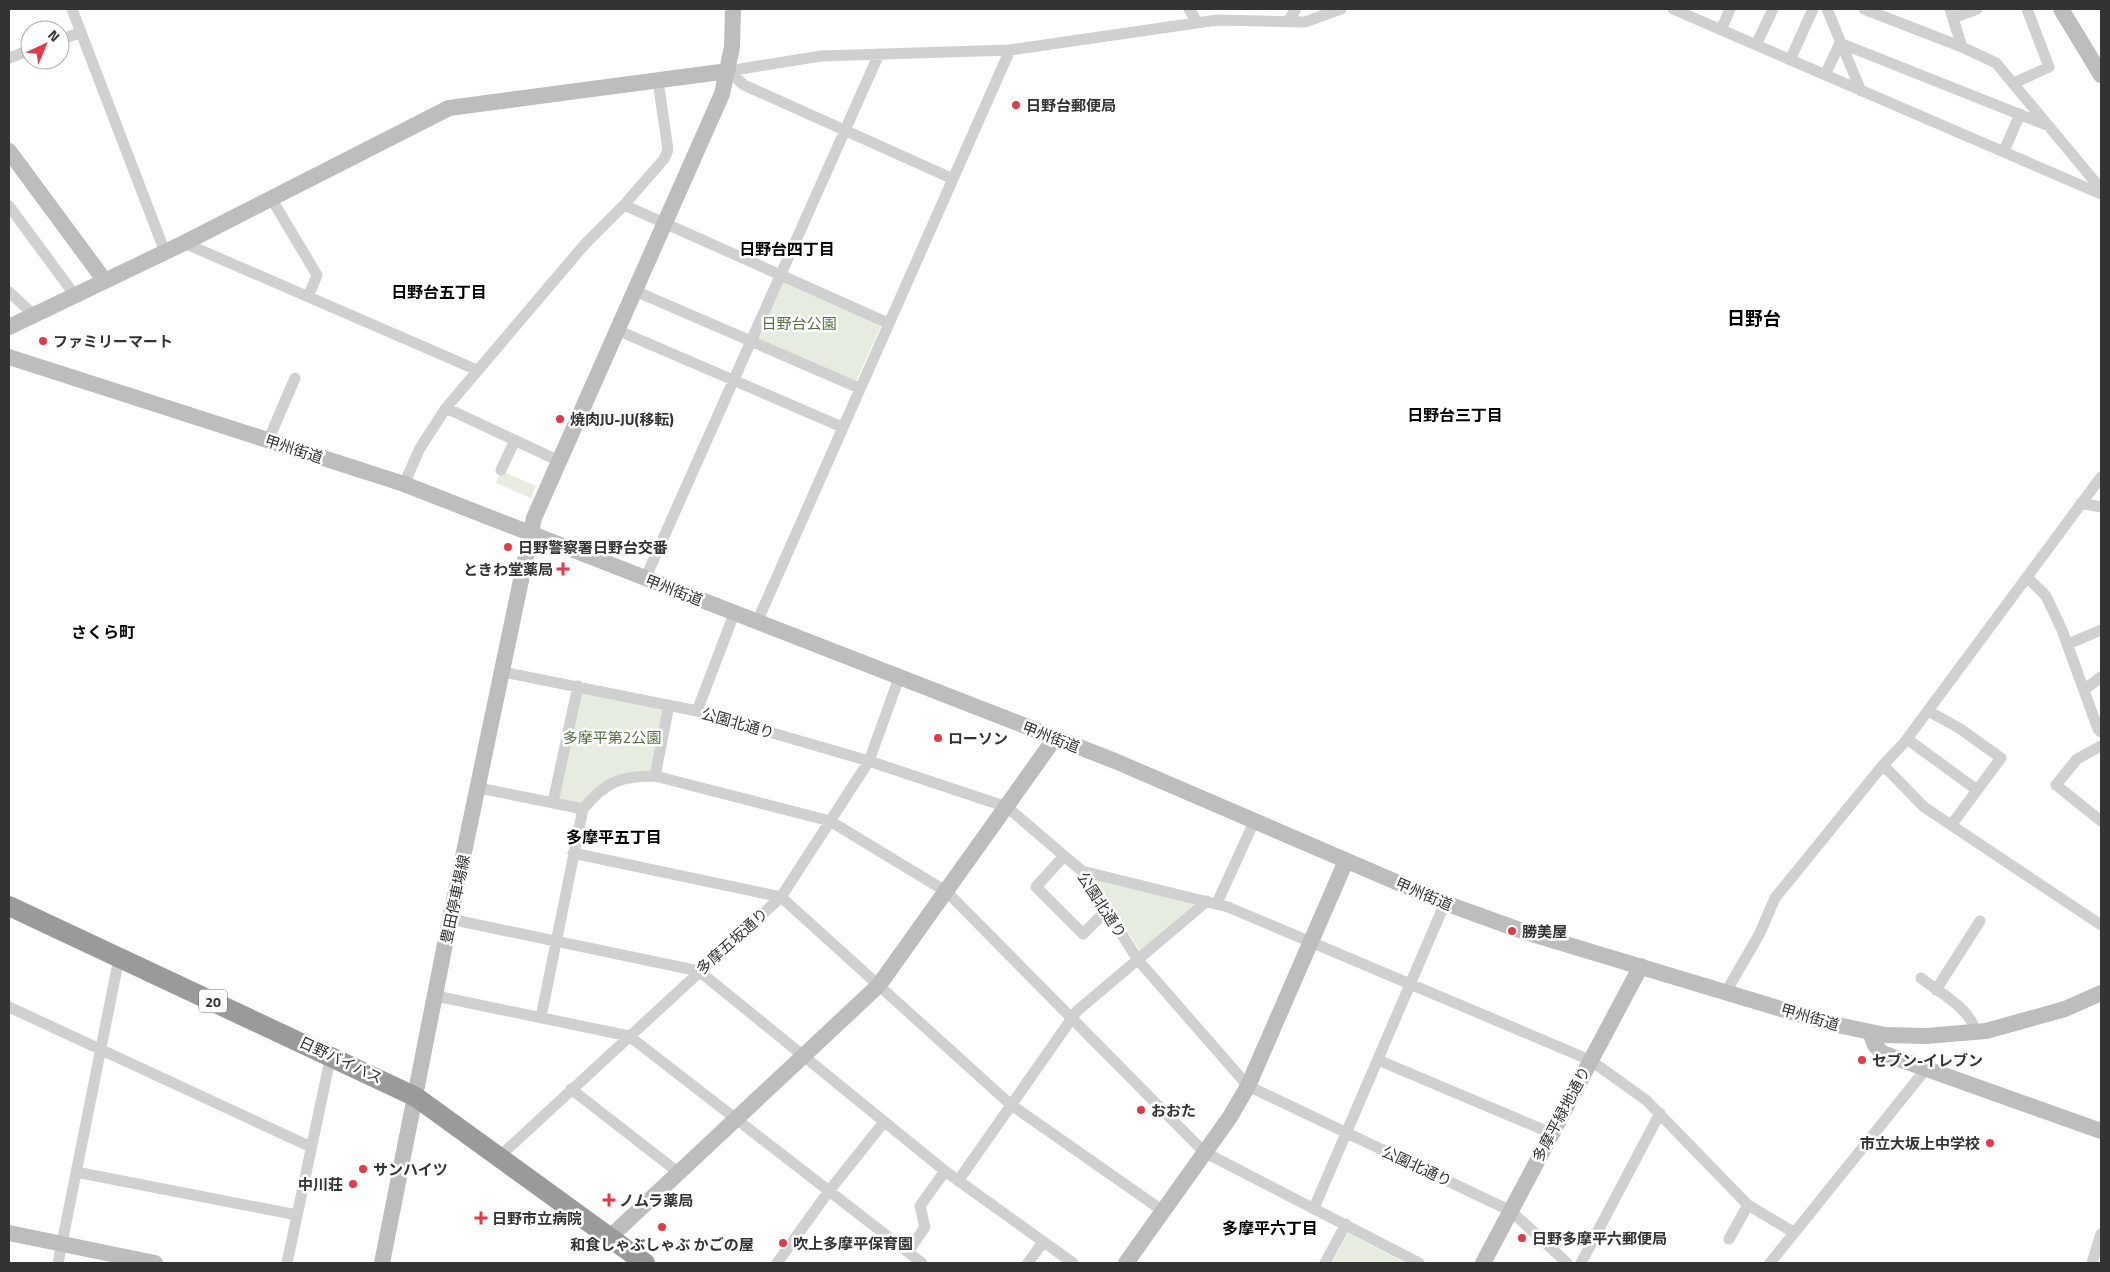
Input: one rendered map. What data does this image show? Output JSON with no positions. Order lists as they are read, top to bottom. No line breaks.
{"streets":{"highway":["20","日野バイパス"],"street":["甲州街道","公園北通り","豊田停車場線","多摩五坂通り","多摩平緑地通り"]},"crossings":[["甲州街道","豊田停車場線"],["甲州街道","多摩五坂通り"],["甲州街道","多摩平緑地通り"],["公園北通り","豊田停車場線"],["公園北通り","多摩五坂通り"],["公園北通り","多摩平緑地通り"],["豊田停車場線","日野バイパス"],["多摩五坂通り","日野バイパス"]],"districts":["日野台四丁目","日野台五丁目","日野台","日野台三丁目","さくら町","多摩平五丁目","多摩平六丁目"],"parks":["日野台公園","多摩平第2公園"],"places":{"other":["日野台郵便局","ファミリーマート","焼肉JU-JU(移転)","日野警察署日野台交番","ローソン","勝美屋","セブン-イレブン","おおた","市立大坂上中学校","サンハイツ","中川荘","和食しゃぶしゃぶ かごの屋","日野多摩平六郵便局","吹上多摩平保育園"],"health":["ときわ堂薬局","ノムラ薬局","日野市立病院"]},"north":"top right"}
